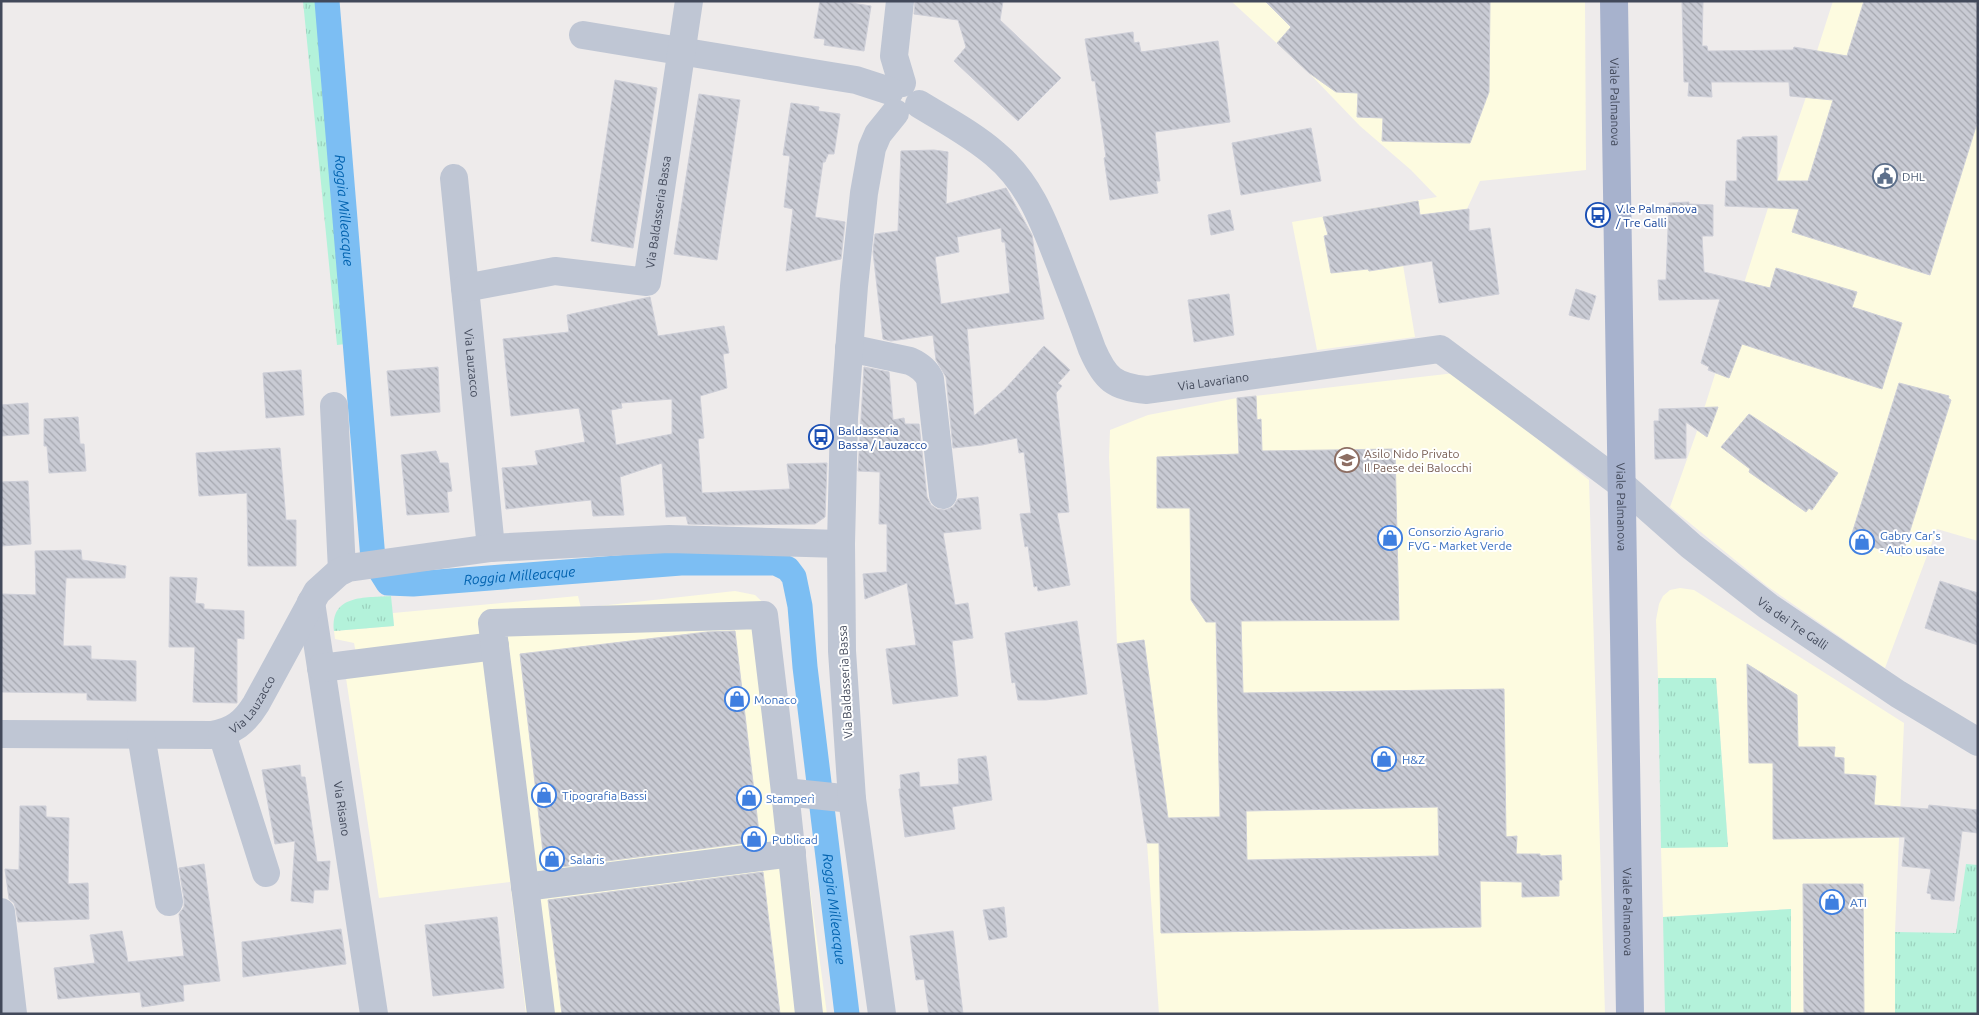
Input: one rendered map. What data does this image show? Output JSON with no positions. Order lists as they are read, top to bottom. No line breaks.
{"streets":{"main road":["Viale Palmanova"],"street":["Via Baldasseria Bassa","Via Lauzacco","Via Lavariano","Via dei Tre Galli","Via Risano"]},"crossings":[["Viale Palmanova","Via Lavariano"],["Viale Palmanova","Via dei Tre Galli"],["Via Baldasseria Bassa","Via Lauzacco"],["Via Baldasseria Bassa","Via Lavariano"],["Via Lauzacco","Via Risano"],["Via Lavariano","Via dei Tre Galli"]],"water":["Roggia Milleacque"],"places":{"public building":["DHL"],"bus stop":["V.le Palmanova / Tre Galli","Baldasseria Bassa / Lauzacco"],"school or university":["Asilo Nido Privato Il Paese dei Balocchi"],"shop":["Consorzio Agrario FVG - Market Verde","Gabry Car's - Auto usate","Monaco","H&Z","Tipografia Bassi","Stamperì","Publicad","Salaris","ATI"]}}
